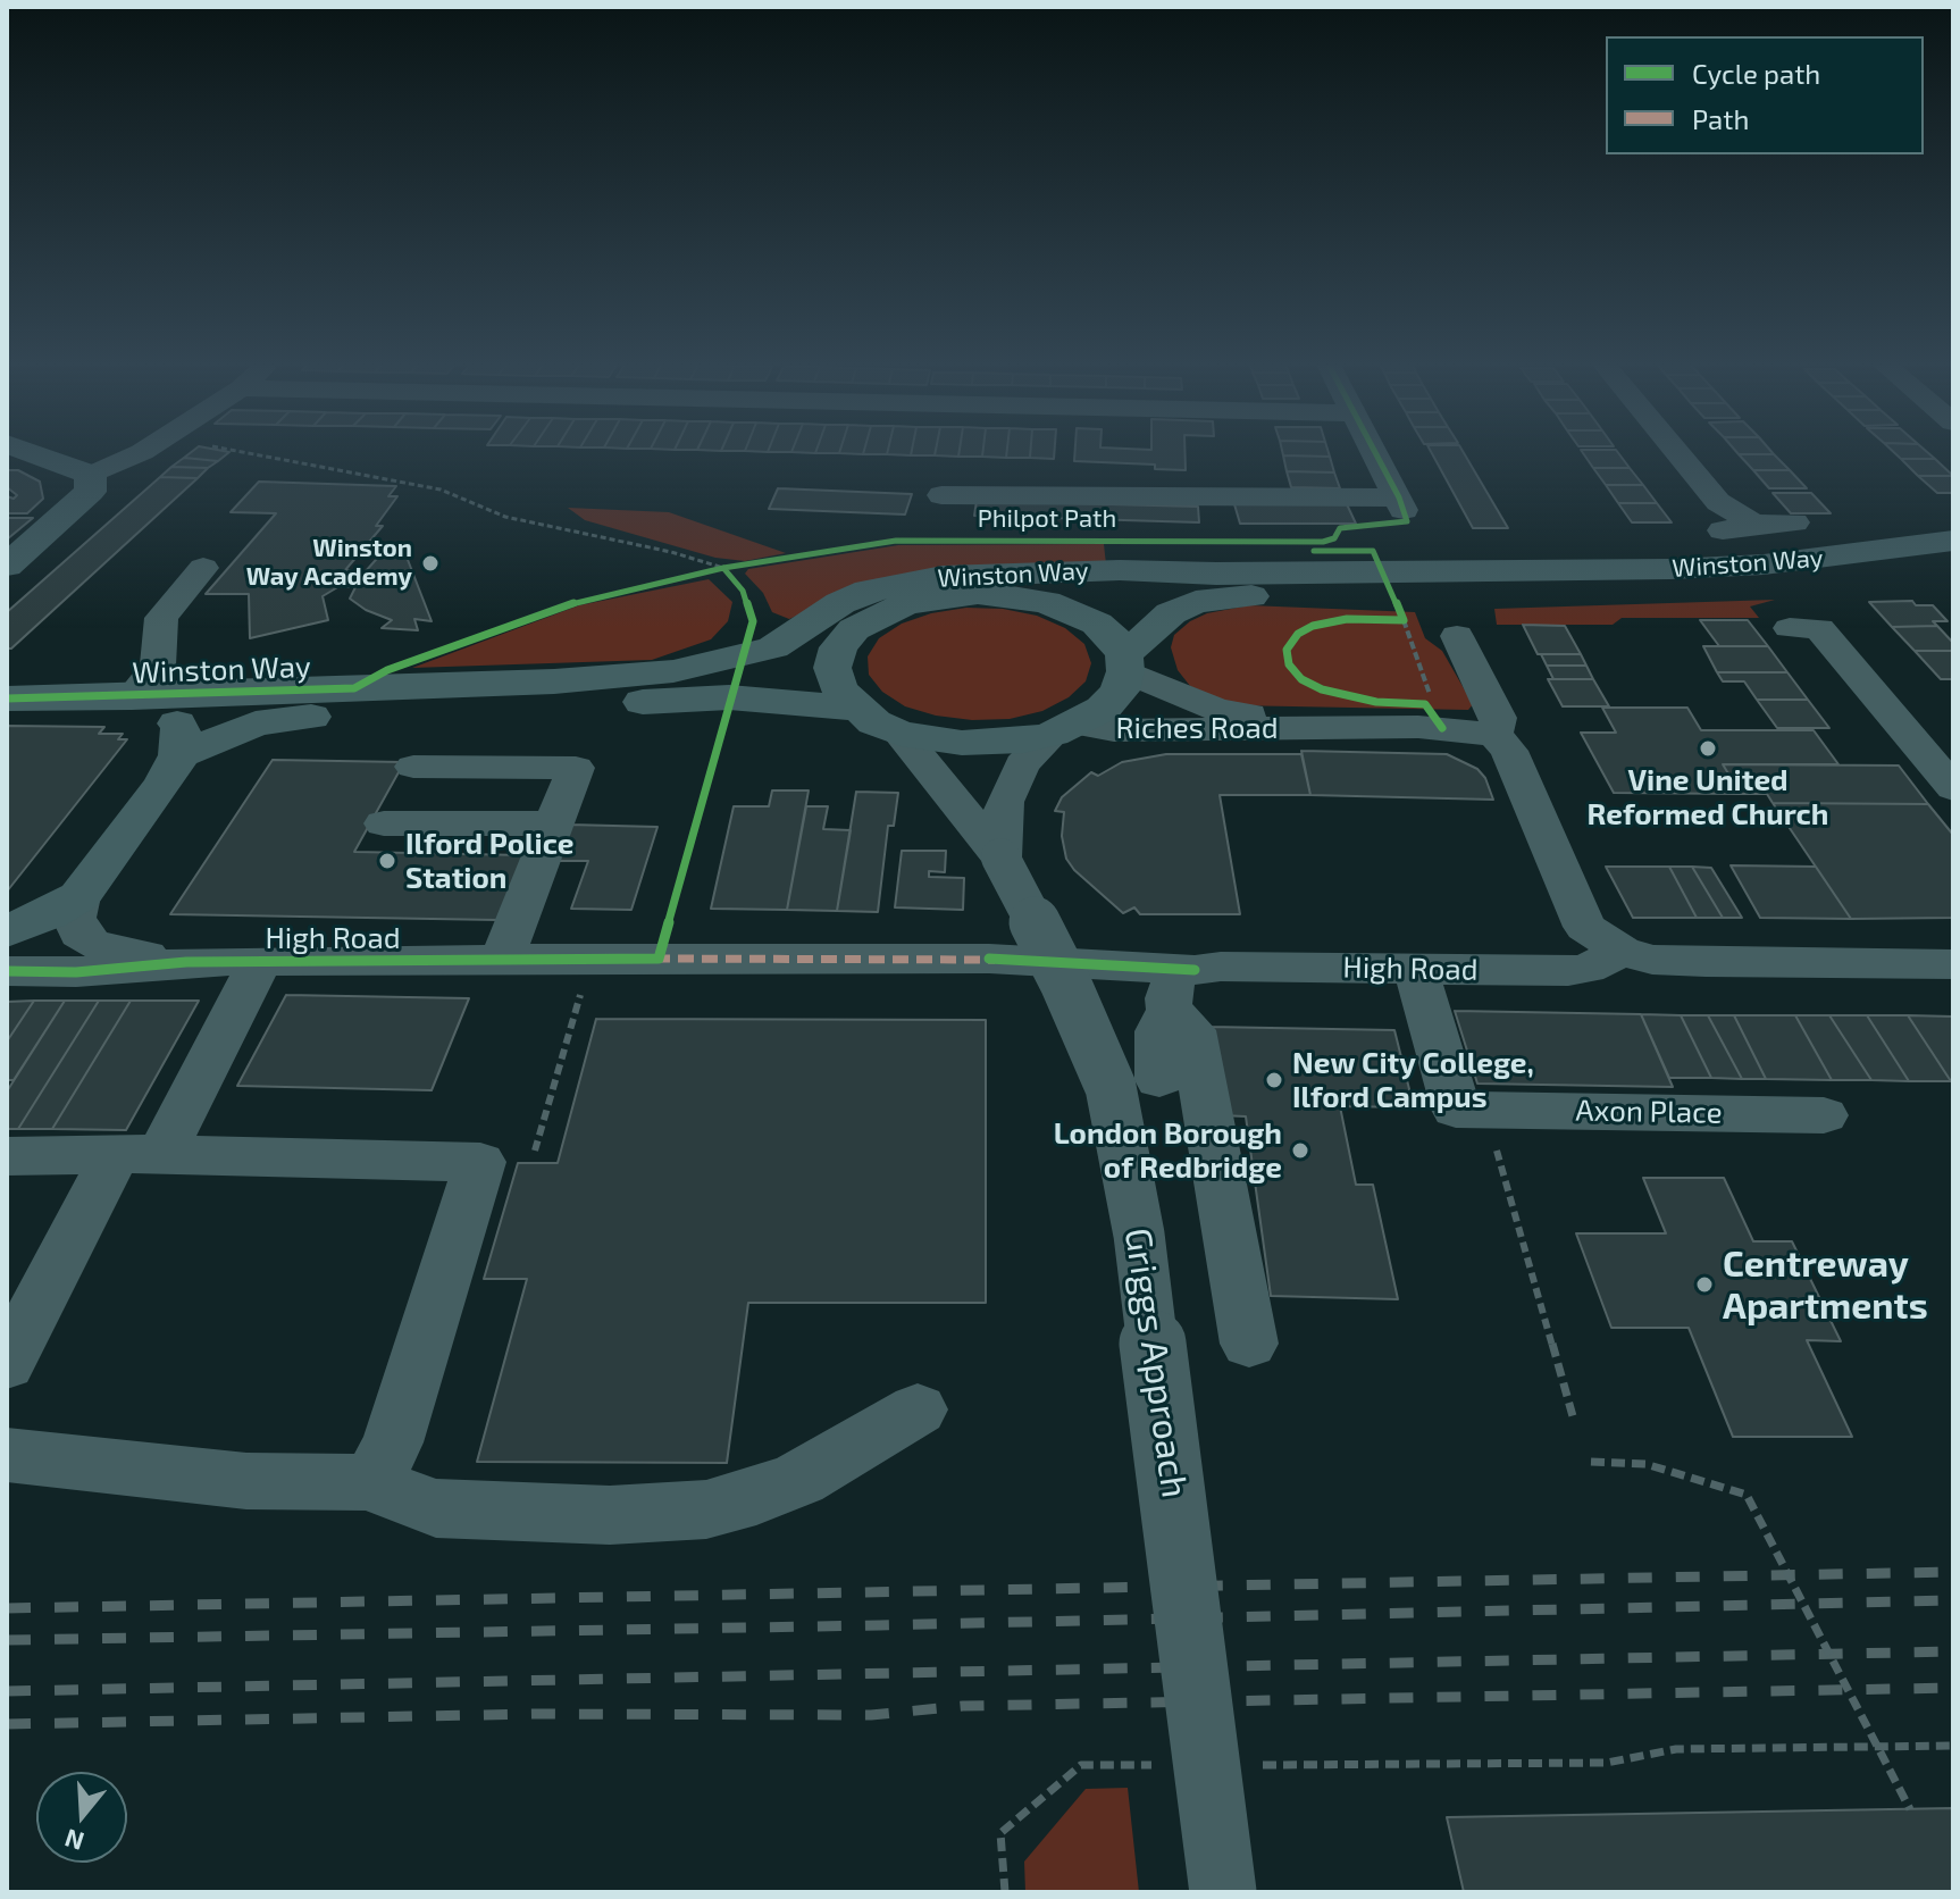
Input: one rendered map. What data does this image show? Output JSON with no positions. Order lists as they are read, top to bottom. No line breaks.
{"streets":{"main road":["Winston Way"],"street":["Riches Road","High Road","Axon Place","Griggs Approach"],"cycle path":["Philpot Path"]},"crossings":[["Winston Way","Riches Road"],["High Road","Axon Place"]],"places":["Winston Way Academy","Vine United Reformed Church","Ilford Police Station","New City College, Ilford Campus","London Borough of Redbridge","Centreway Apartments"],"legend":["Cycle path","Path"],"north":"bottom"}
